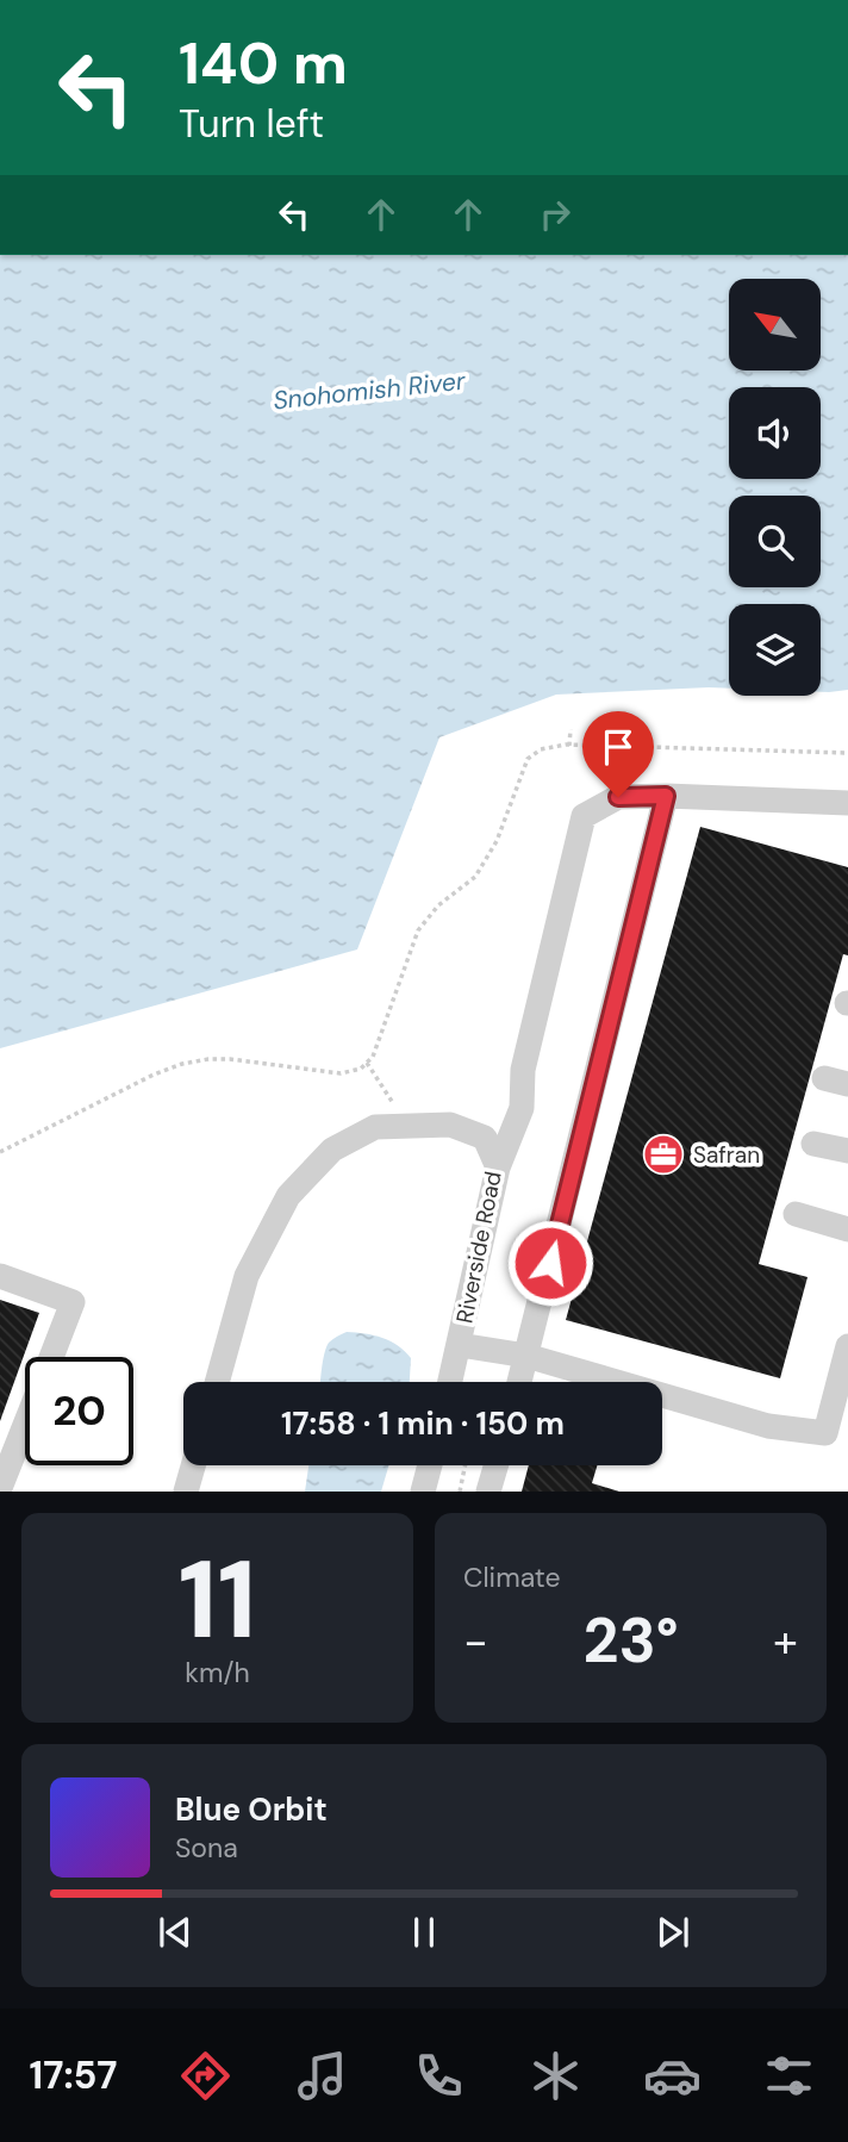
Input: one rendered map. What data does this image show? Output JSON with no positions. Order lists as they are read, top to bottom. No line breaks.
{"streets":{"street":["Riverside Road"]},"water":["Snohomish River"],"places":{"office":["Safran"]},"north":"top left","page":{"turn":["140 m","Turn left"],"limit":"20","trip":"17:58 · 1 min · 150 m","tile":[["11","km/h"],"Climate"],"heat":["−","23°","+"],"song":["Blue Orbit","Sona"],"tabs":"17:57"}}
